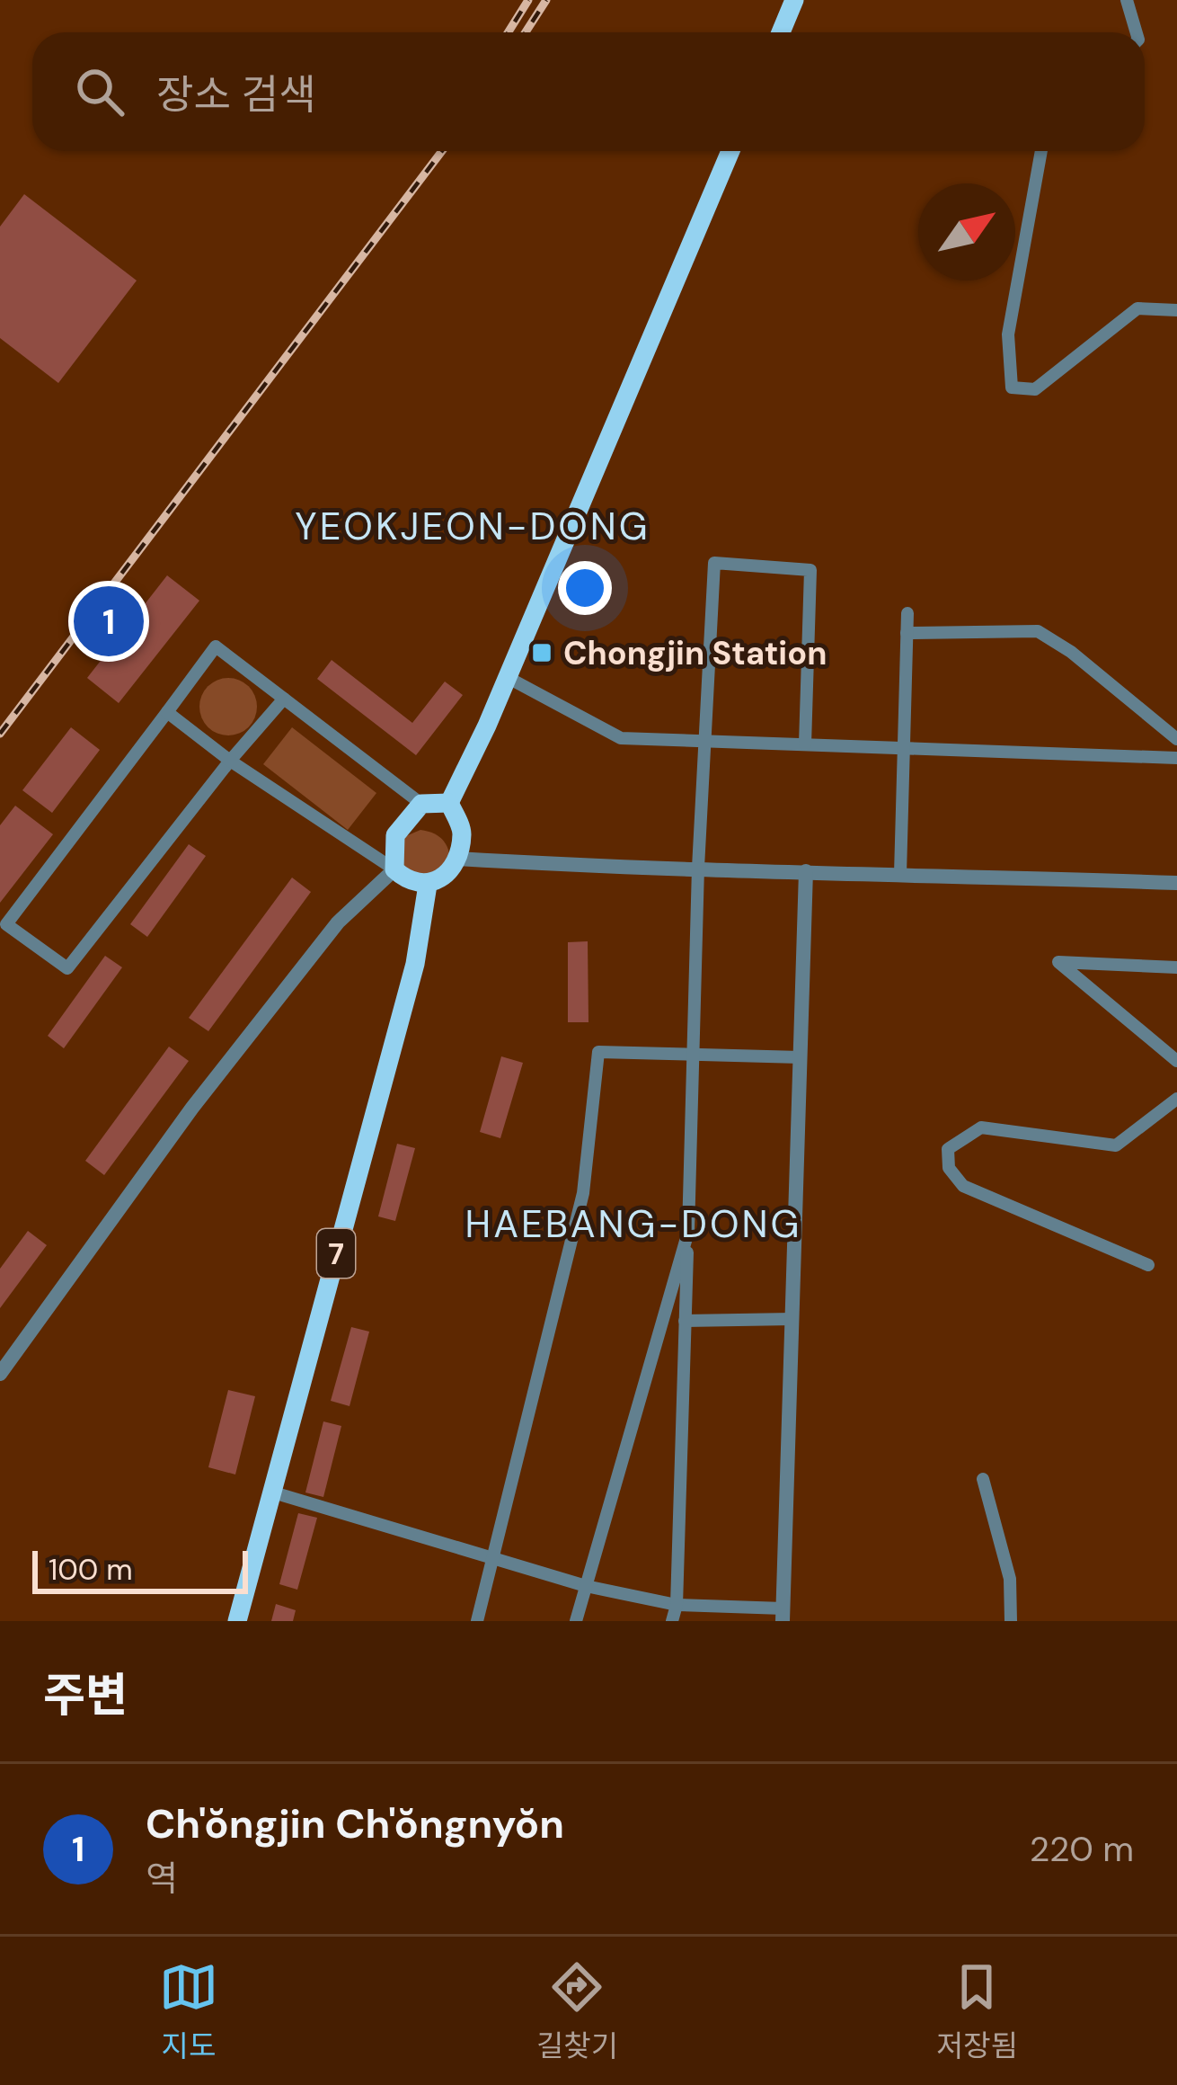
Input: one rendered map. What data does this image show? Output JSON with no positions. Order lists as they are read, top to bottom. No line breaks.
{"streets":{"highway":["7"]},"districts":["YEOKJEON-DONG","HAEBANG-DONG"],"places":{"transit":["Chongjin Station"]},"scale_bar":"100 m","north":"top right","page":{"search":"장소 검색","pins":"1","scale":"100 m","heading":"주변","list":[{"mark":"1","name":"Ch'ŏngjin Ch'ŏngnyŏn","note":"역","value":"220 m"}],"nav":["지도","길찾기","저장됨"]}}
